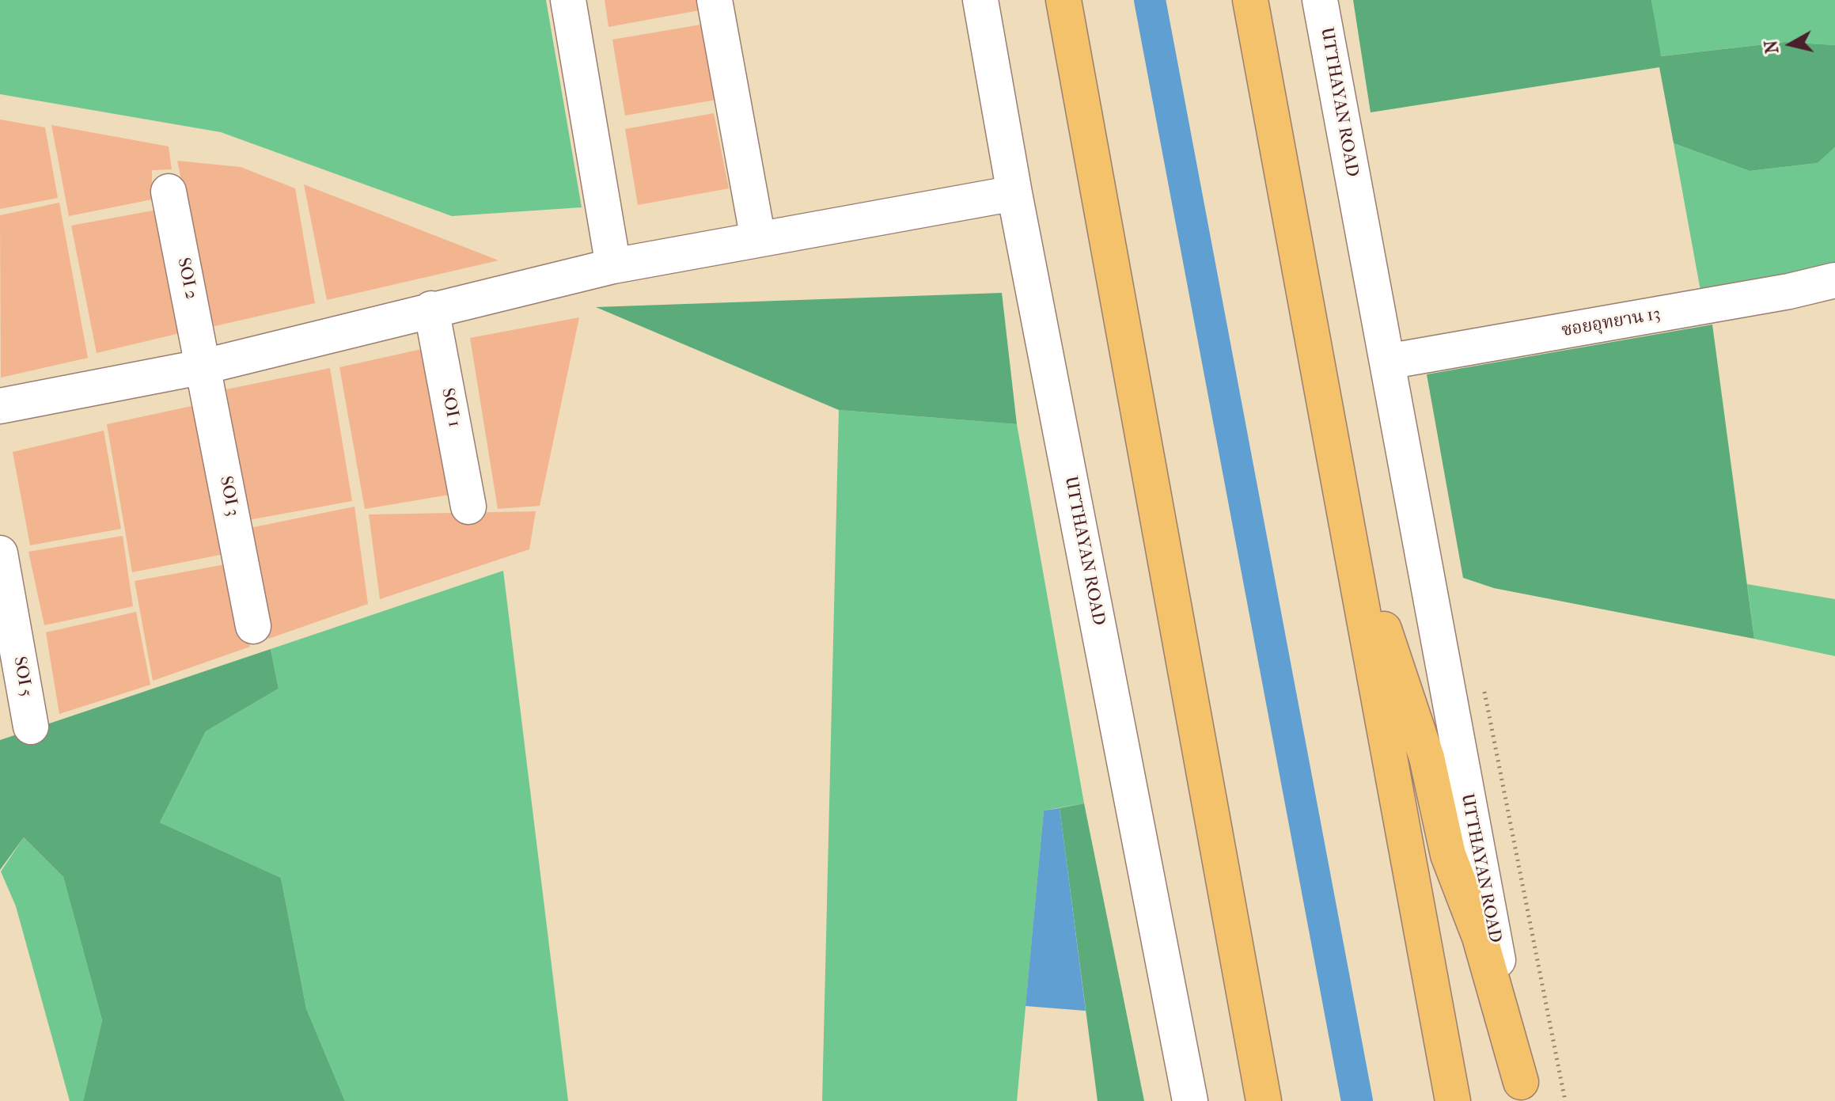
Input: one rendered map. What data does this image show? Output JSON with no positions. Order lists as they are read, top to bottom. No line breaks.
{"streets":{"street":["UTTHAYAN ROAD","SOI 2","ซอยอุทยาน 13","SOI 1","SOI 3","SOI 5"]},"crossings":[["UTTHAYAN ROAD","ซอยอุทยาน 13"],["SOI 2","SOI 3"]],"north":"left"}
